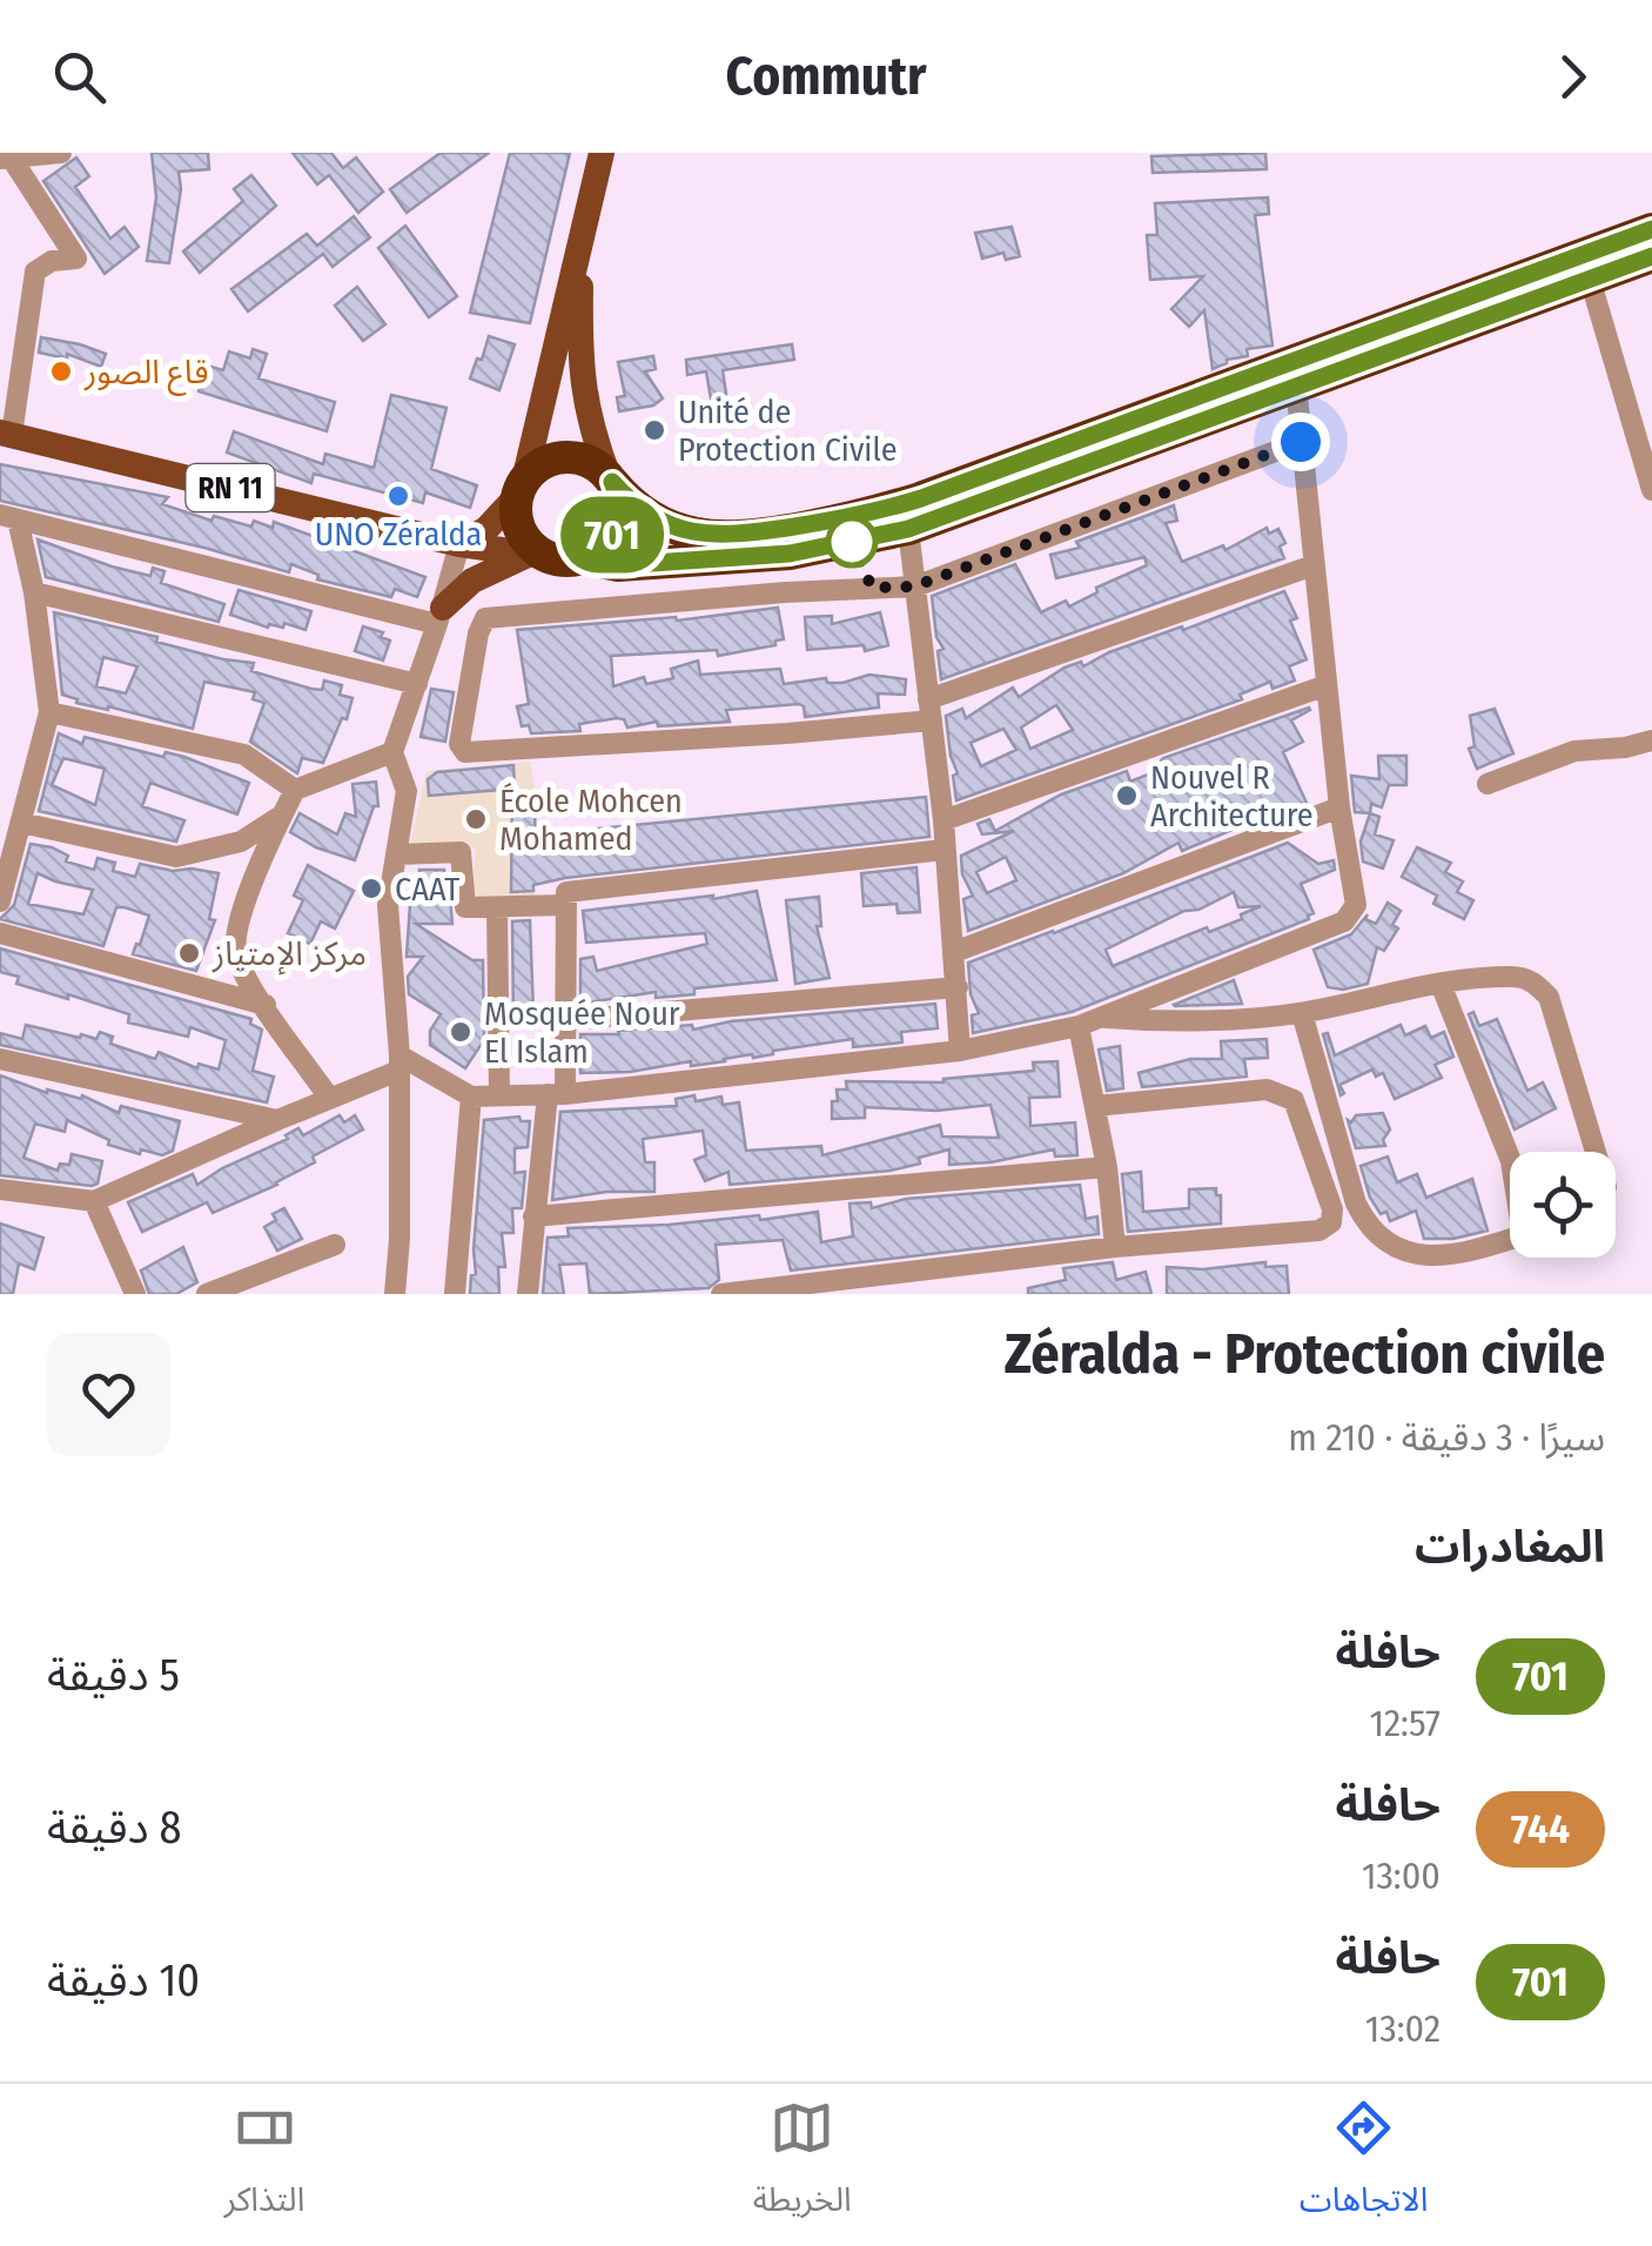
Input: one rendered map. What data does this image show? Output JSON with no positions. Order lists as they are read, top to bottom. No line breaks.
{"streets":{"highway":["RN 11"]},"places":["قاع الصور","Unité de Protection Civile","UNO Zéralda","Nouvel R Architecture","École Mohcen Mohamed","CAAT","مركز الإمتياز","Mosquée Nour El Islam"],"lines":["bus line 701"],"page":{"header":"Commutr","on_map":"701","heading":[["Zéralda - Protection civile","سيرًا · 3 دقيقة · 210 m"],"المغادرات"],"list":[{"mark":"701","name":"حافلة","note":"12:57","value":"5 دقيقة"},{"mark":"744","name":"حافلة","note":"13:00","value":"8 دقيقة"},{"mark":"701","name":"حافلة","note":"13:02","value":"10 دقيقة"}],"tabs":["الاتجاهات","الخريطة","التذاكر"]}}
